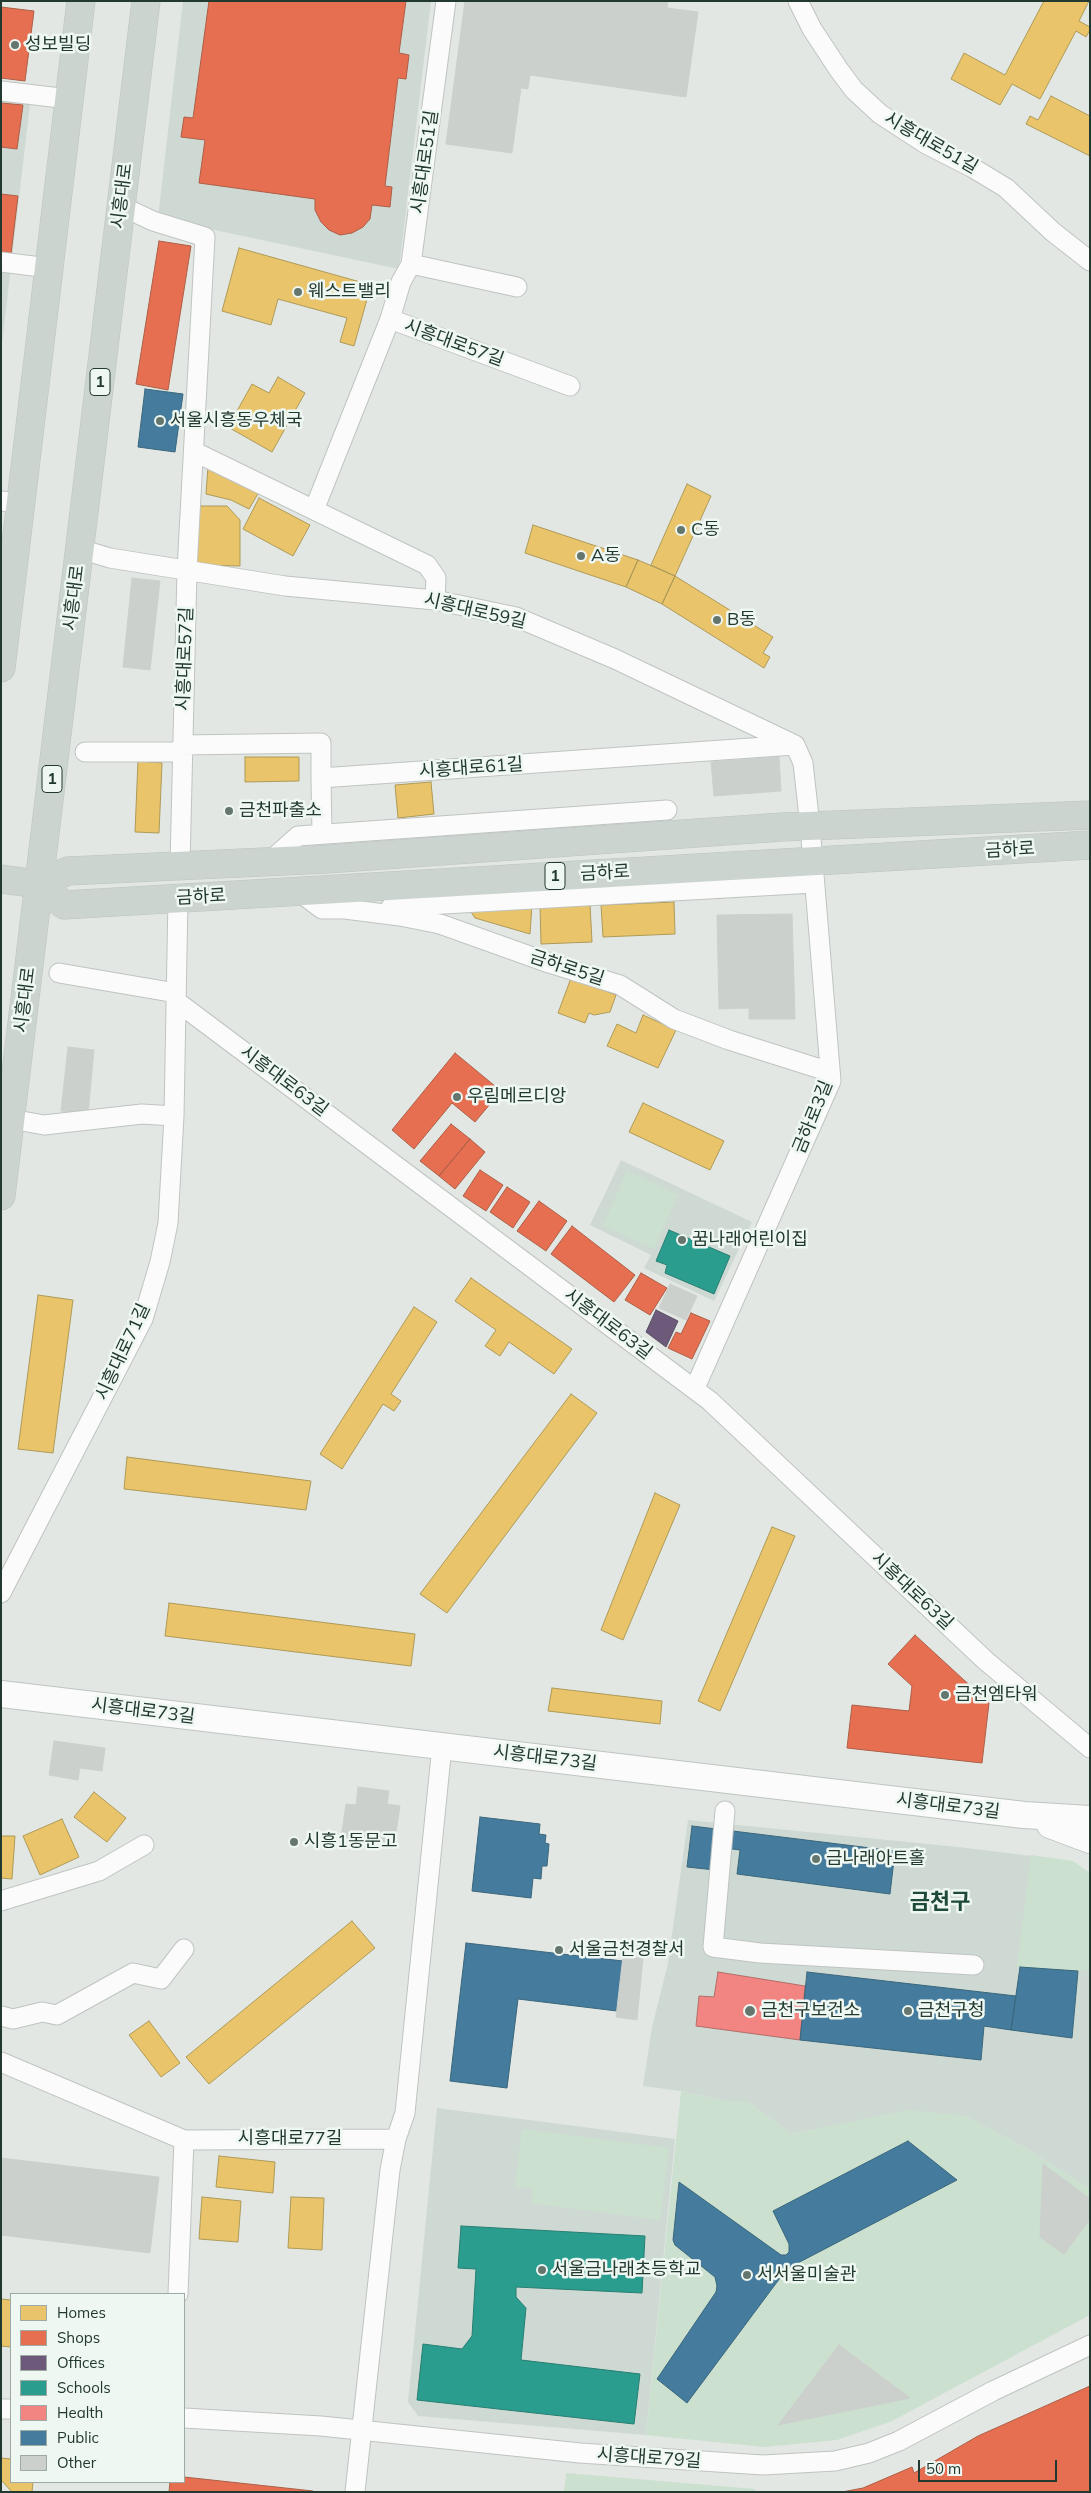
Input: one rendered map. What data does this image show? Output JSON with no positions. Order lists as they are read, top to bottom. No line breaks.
{"streets":{"main road":["시흥대로","1","금하로"],"street":["시흥대로51길","시흥대로57길","시흥대로59길","시흥대로61길","금하로5길","시흥대로63길","금하로3길","시흥대로71길","시흥대로73길","시흥대로77길","시흥대로79길"]},"crossings":[["시흥대로51길","시흥대로57길"],["시흥대로","시흥대로57길"],["시흥대로","시흥대로59길"],["시흥대로","금하로"],["시흥대로57길","시흥대로59길"],["시흥대로57길","금하로"],["시흥대로59길","시흥대로61길"],["금하로","금하로5길"],["금하로","금하로3길"],["금하로5길","금하로3길"],["시흥대로63길","금하로3길"],["시흥대로63길","시흥대로71길"]],"districts":["금천구"],"places":["성보빌딩","웨스트밸리","서울시흥동우체국","C동","A동","B동","금천파출소","우림메르디앙","꿈나래어린이집","금천엠타워","시흥1동문고","금나래아트홀","서울금천경찰서","금천구보건소","금천구청","서울금나래초등학교","서서울미술관"],"legend":["Homes","Shops","Offices","Schools","Health","Public","Other"],"scale_bar":"50 m"}
